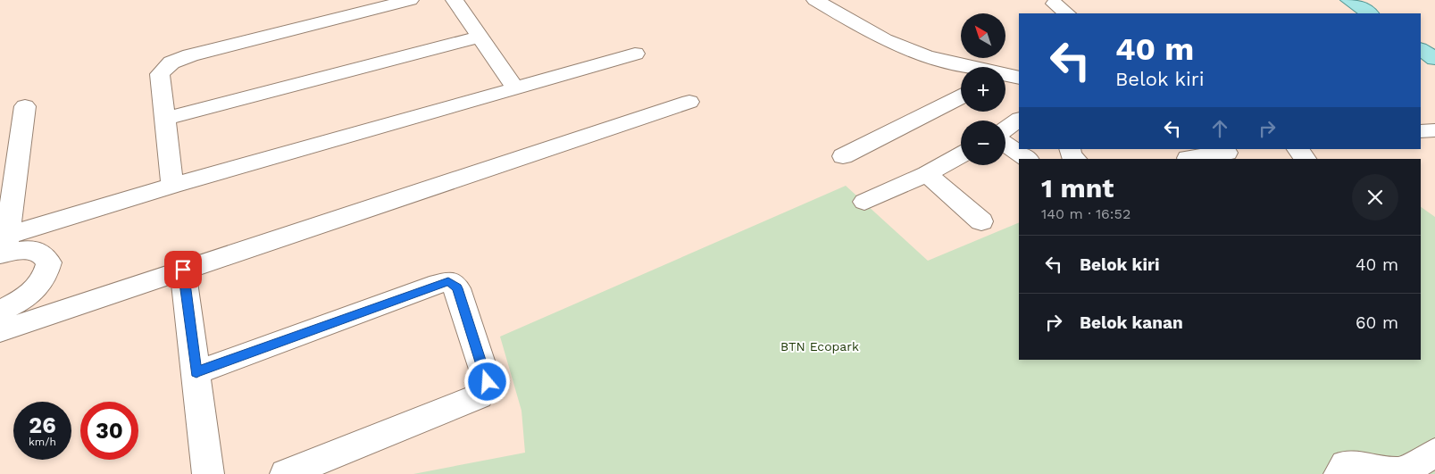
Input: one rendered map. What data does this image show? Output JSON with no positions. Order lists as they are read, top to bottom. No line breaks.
{"parks":["BTN Ecopark"],"north":"top left","page":{"map_buttons":["+","−"],"turn":["40 m","Belok kiri"],"heading":["1 mnt","140 m · 16:52"],"list":[{"name":"Belok kiri","value":"40 m"},{"name":"Belok kanan","value":"60 m"}],"speed":"26 km/h","limit":"30"}}
